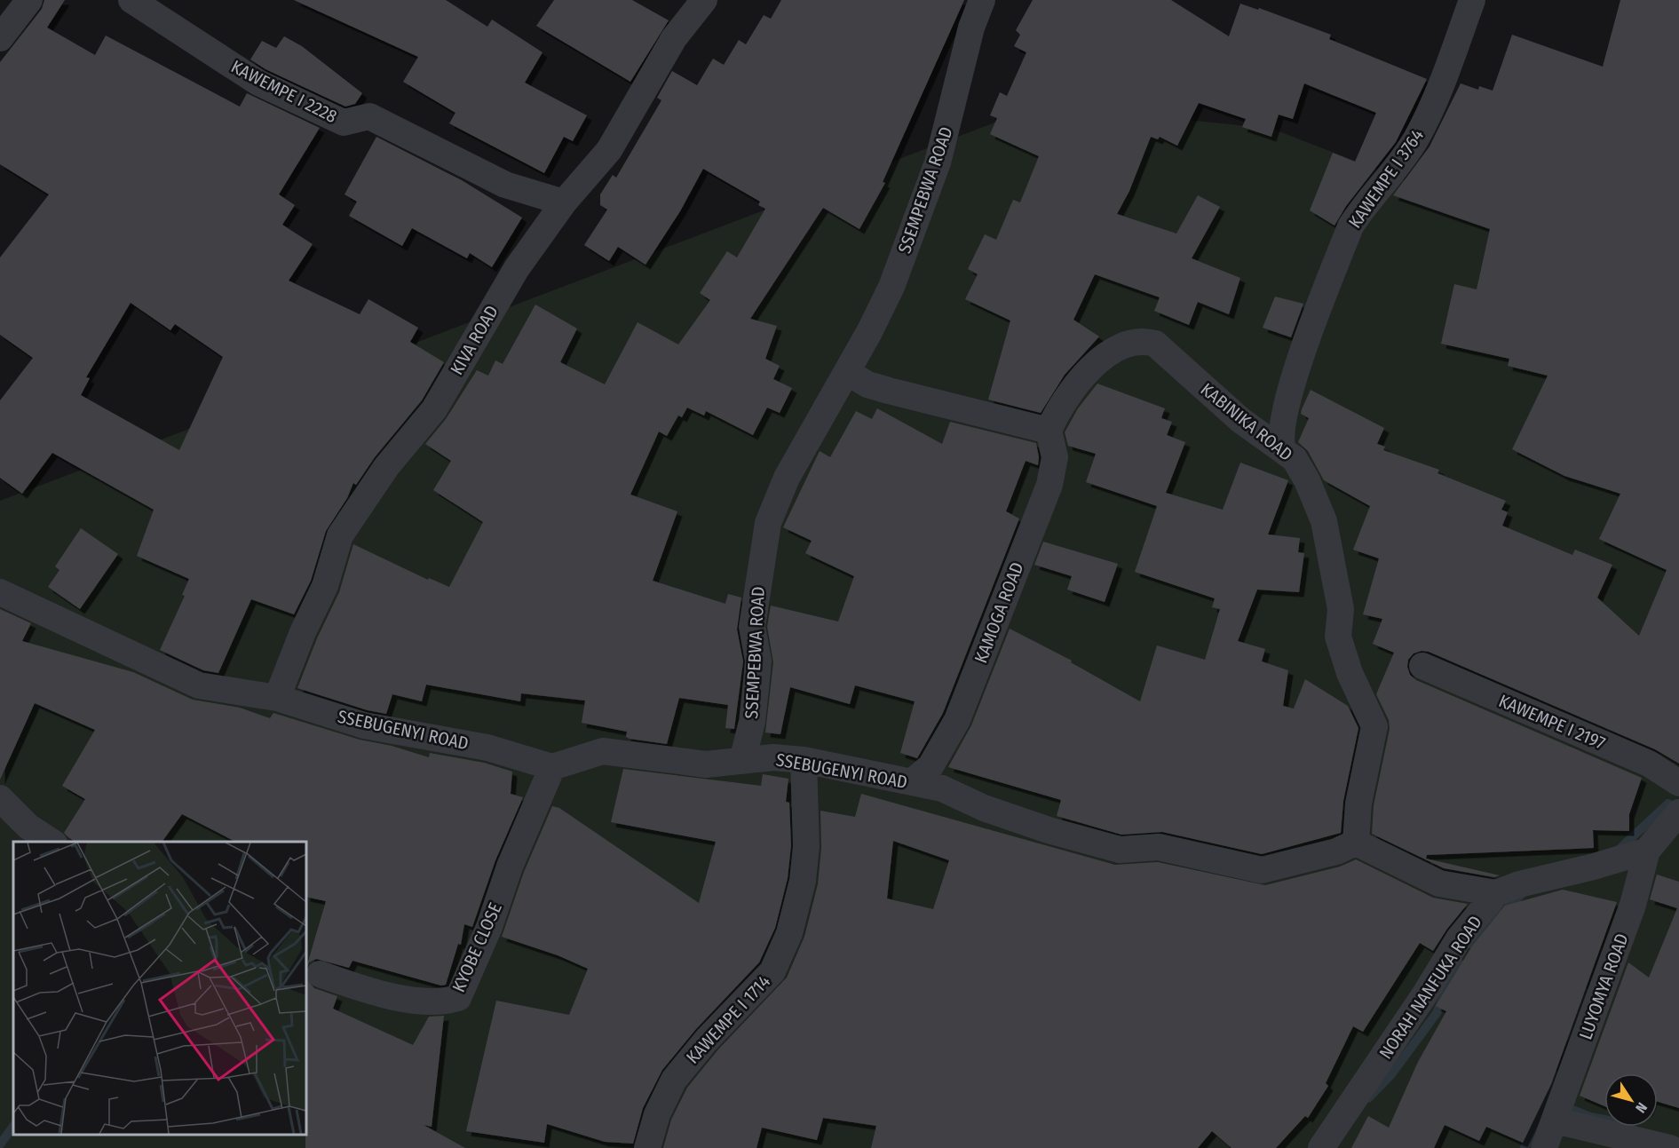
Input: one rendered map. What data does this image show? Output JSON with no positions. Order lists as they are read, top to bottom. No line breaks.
{"streets":{"street":["KAWEMPE I 2228","KAWEMPE I 3764","SSEMPEBWA ROAD","KIVA ROAD","KABINIKA ROAD","KAMOGA ROAD","KAWEMPE I 2197","SSEBUGENYI ROAD","KYOBE CLOSE","LUYOMYA ROAD","NORAH NANFUKA ROAD","KAWEMPE I 1714"]},"crossings":[["KAWEMPE I 2228","KIVA ROAD"],["KAWEMPE I 3764","KABINIKA ROAD"],["SSEMPEBWA ROAD","SSEBUGENYI ROAD"],["KIVA ROAD","SSEBUGENYI ROAD"],["KABINIKA ROAD","KAMOGA ROAD"],["KABINIKA ROAD","SSEBUGENYI ROAD"],["KAMOGA ROAD","SSEBUGENYI ROAD"],["SSEBUGENYI ROAD","KYOBE CLOSE"],["SSEBUGENYI ROAD","KAWEMPE I 1714"]],"north":"bottom right"}
